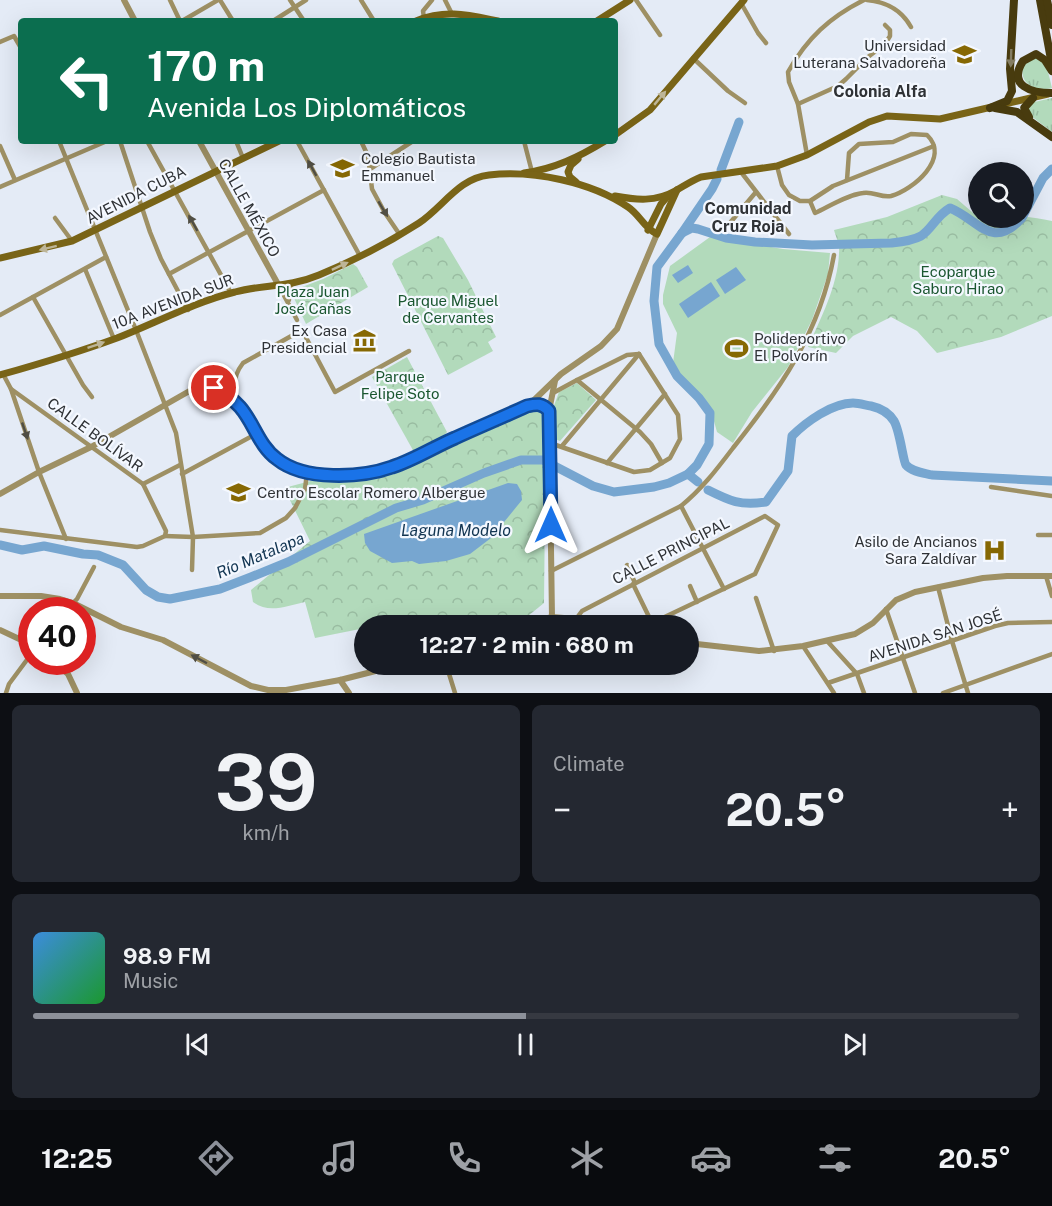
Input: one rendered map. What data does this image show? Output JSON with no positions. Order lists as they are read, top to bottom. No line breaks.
{"streets":{"main road":["AVENIDA CUBA","10A AVENIDA SUR"],"street":["CALLE MÉXICO","CALLE BOLÍVAR","CALLE PRINCIPAL","AVENIDA SAN JOSÉ"]},"crossings":[["AVENIDA CUBA","CALLE MÉXICO"],["CALLE MÉXICO","10A AVENIDA SUR"],["10A AVENIDA SUR","CALLE BOLÍVAR"]],"districts":["Colonia Alfa","Comunidad Cruz Roja"],"water":["Laguna Modelo","Río Matalapa"],"parks":["Ecoparque Saburo Hirao","Plaza Juan José Cañas","Parque Miguel de Cervantes","Parque Felipe Soto"],"places":{"school or university":["Universidad Luterana Salvadoreña","Colegio Bautista Emmanuel","Centro Escolar Romero Albergue"],"museum":["Ex Casa Presidencial"],"sports":["Polideportivo El Polvorín"],"hospital":["Asilo de Ancianos Sara Zaldívar"]},"page":{"turn":["170 m","Avenida Los Diplomáticos"],"limit":"40","trip":"12:27 · 2 min · 680 m","tile":[["39","km/h"],"Climate"],"heat":["−","20.5°","+"],"song":["98.9 FM","Music"],"tabs":["12:25","20.5°"]}}
